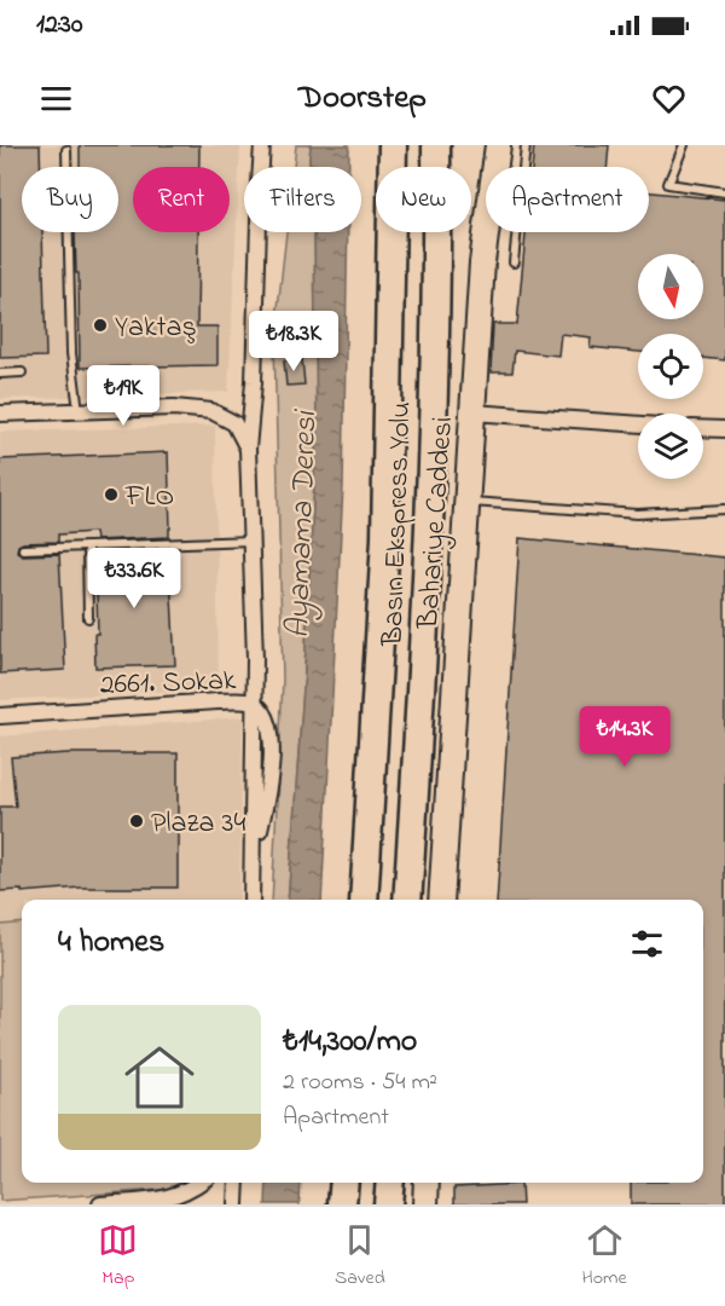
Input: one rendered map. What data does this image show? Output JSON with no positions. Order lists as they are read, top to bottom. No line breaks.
{"streets":{"highway":["Basın Ekspress Yolu"],"main road":["Bahariye Caddesi"],"street":["2661. Sokak"]},"water":["Ayamama Deresi"],"places":["Yaktaş","FLO","Plaza 34"],"north":"bottom","page":{"status":"12:30","header":"Doorstep","chip":["Buy","Rent","Filters","New","Apartment"],"price":["₺18.3K","₺19K","₺33.6K","₺14.3K"],"heading":"4 homes","list":[{"name":"₺14,300/mo","note":"2 rooms · 54 m² · Apartment"}],"tabs":["Map","Saved","Home"]}}
